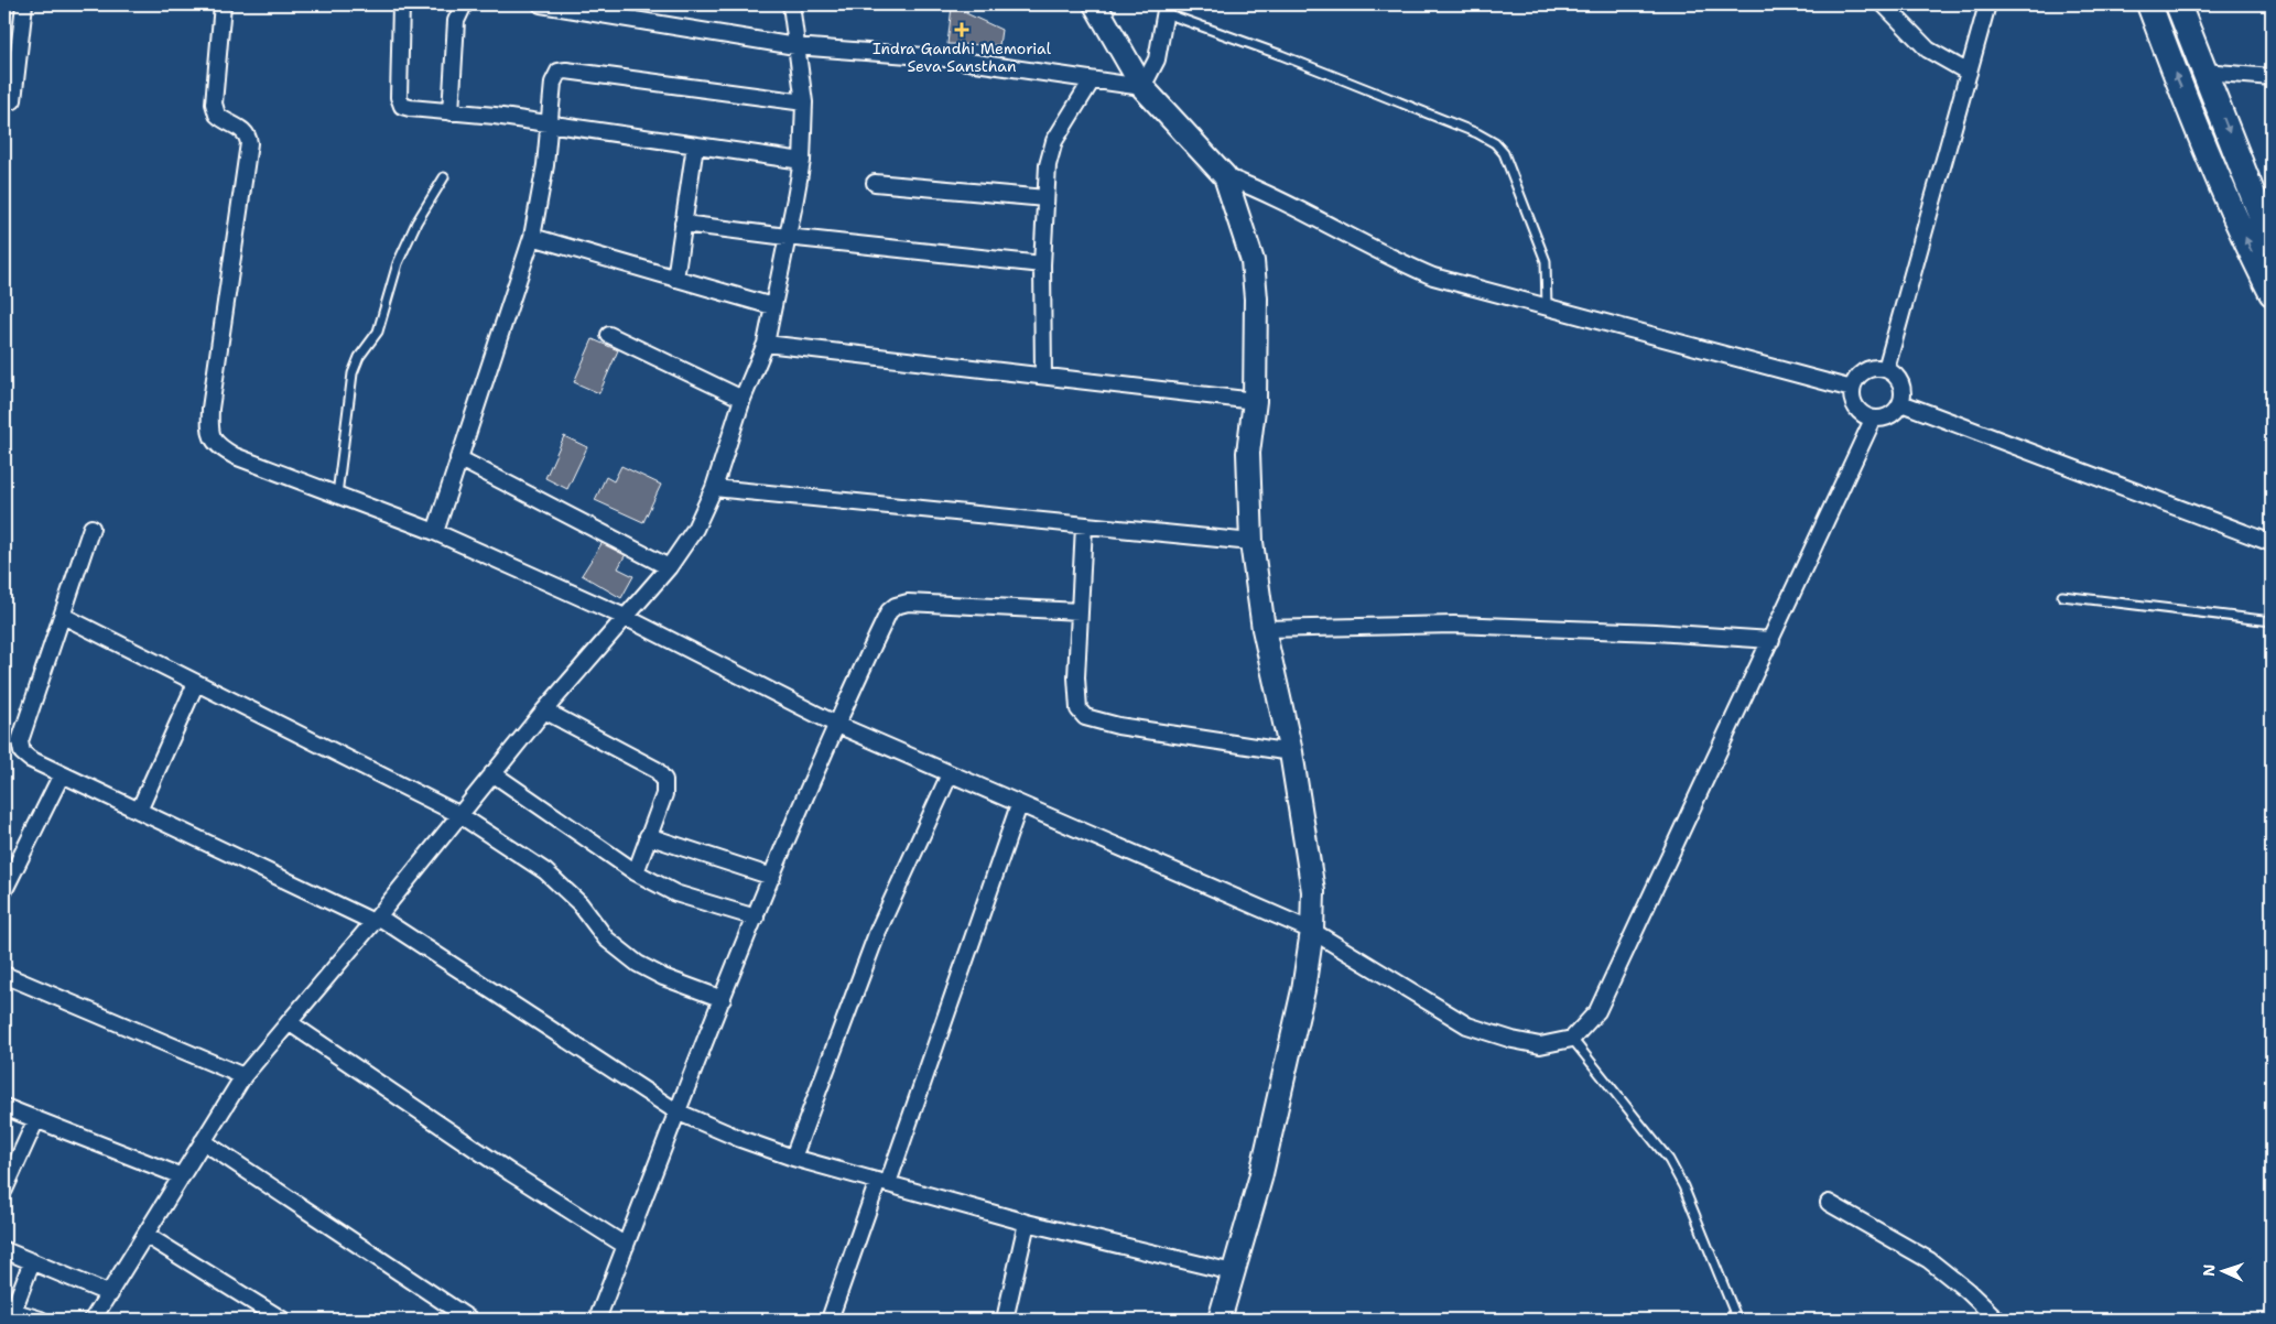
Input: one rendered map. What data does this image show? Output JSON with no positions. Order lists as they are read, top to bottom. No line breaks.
{"places":{"health":["Indra Gandhi Memorial Seva Sansthan"]},"north":"left"}
